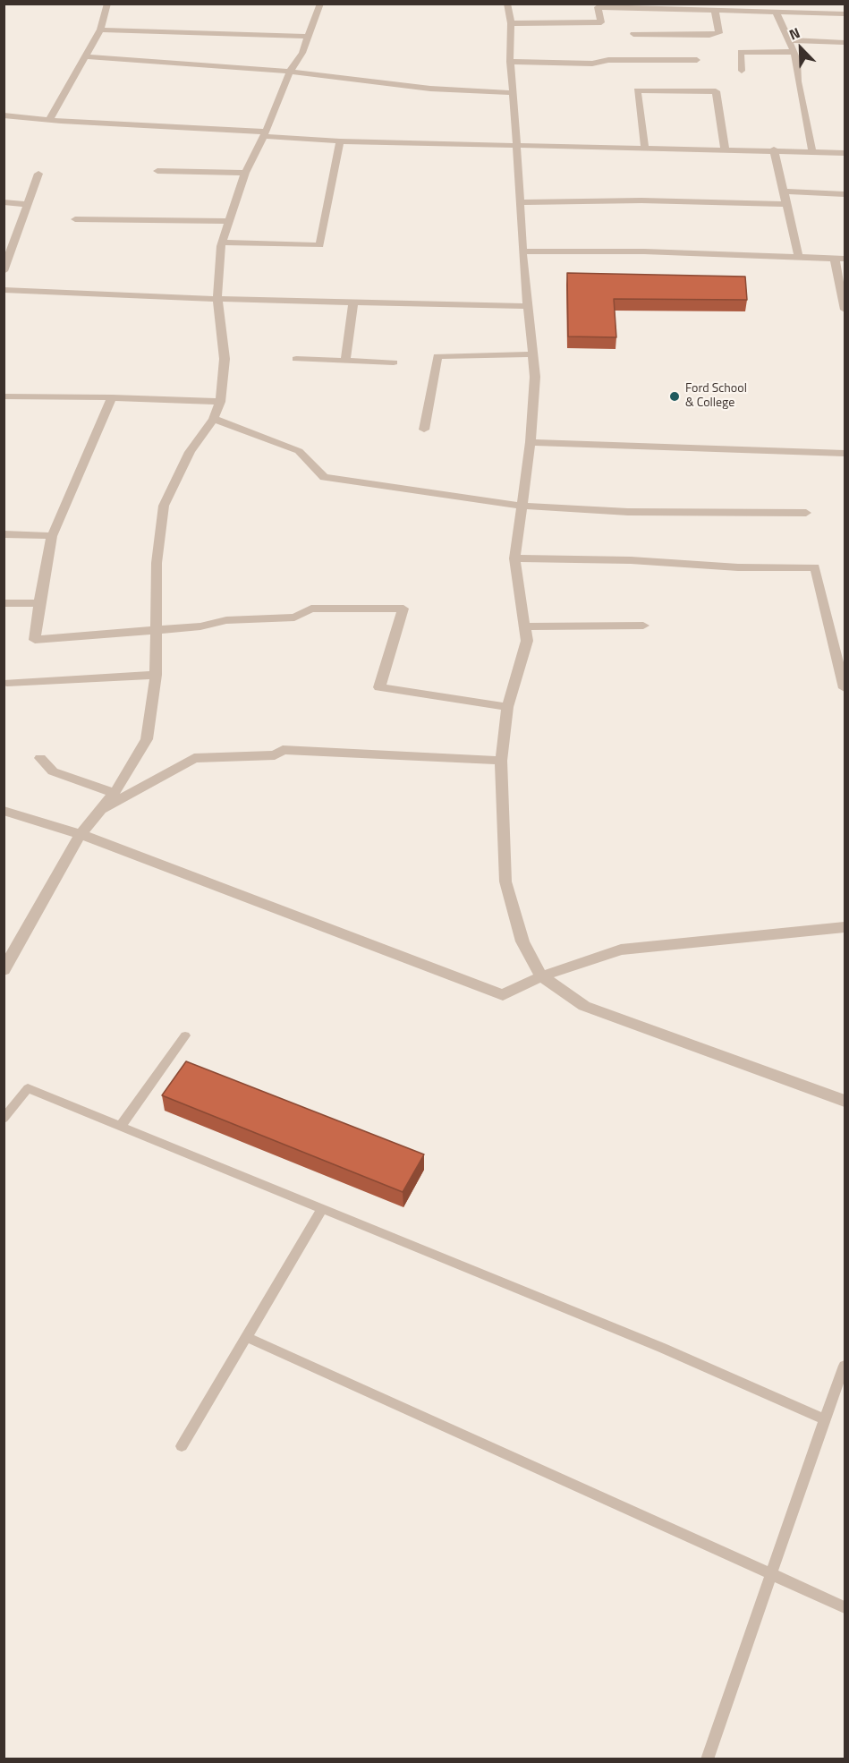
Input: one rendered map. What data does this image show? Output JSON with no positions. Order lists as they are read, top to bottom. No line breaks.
{"places":["Ford School & College"],"north":"top left"}
